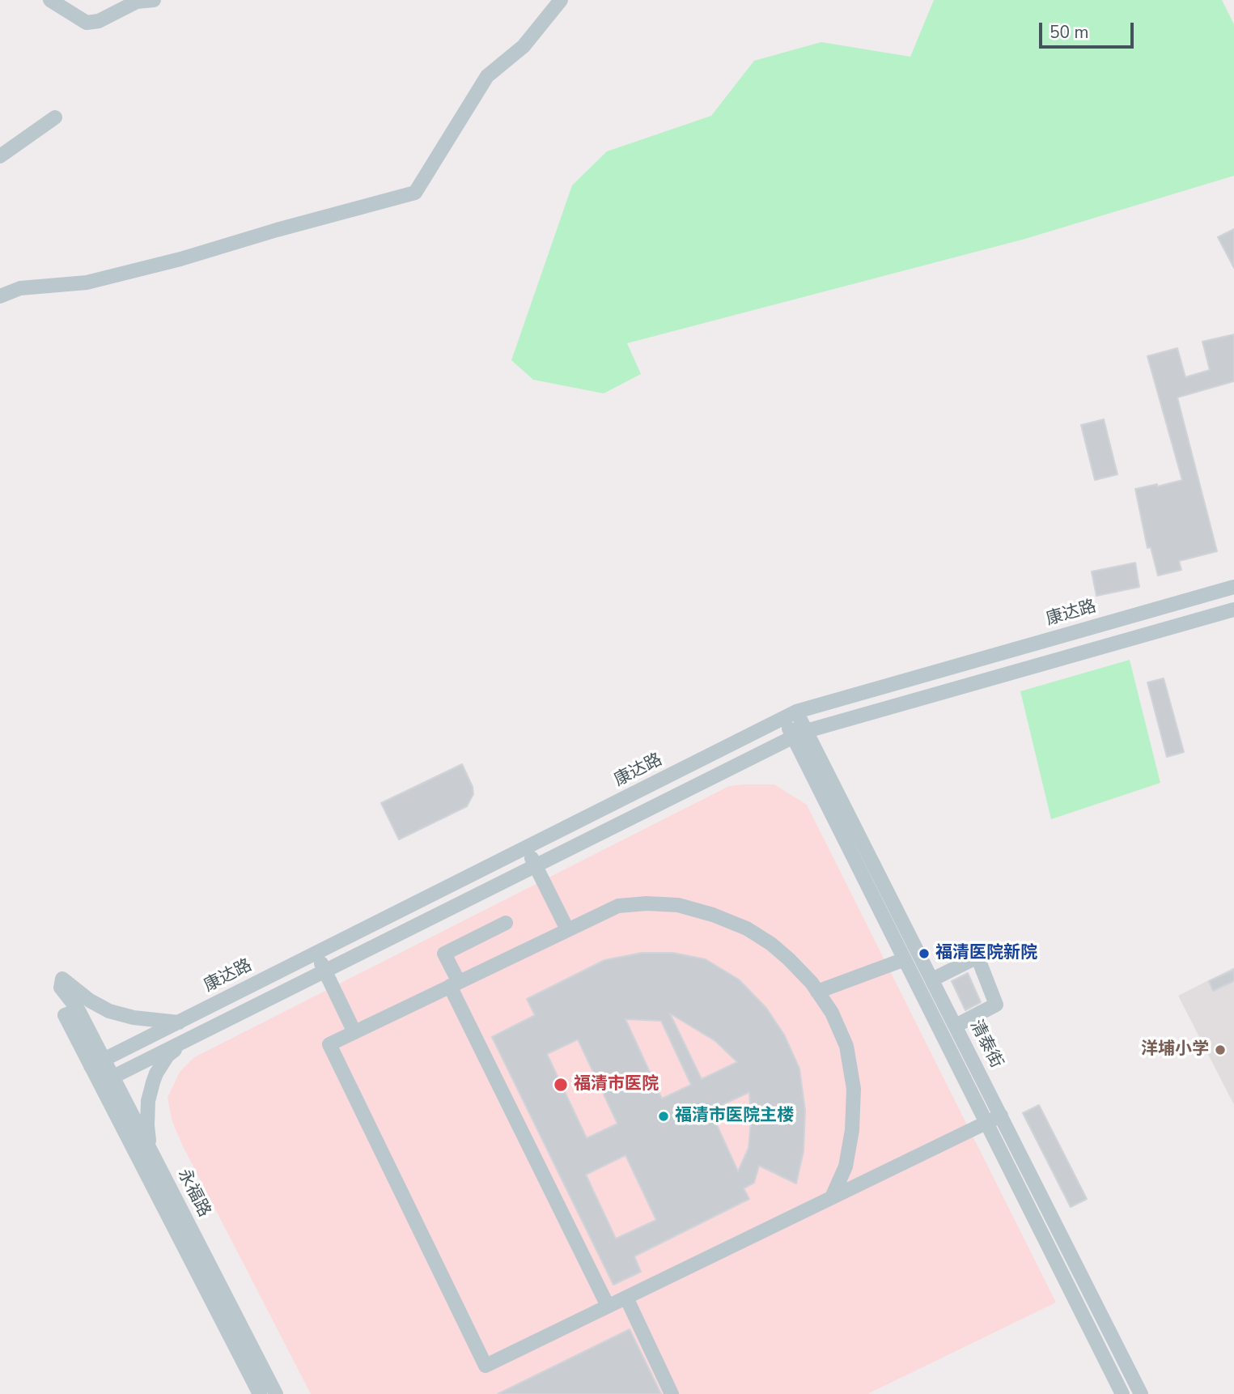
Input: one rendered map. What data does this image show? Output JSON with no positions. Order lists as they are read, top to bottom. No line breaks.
{"streets":{"street":["康达路","清泰街","永福路"]},"crossings":[["康达路","清泰街"],["康达路","永福路"]],"places":["福清医院新院","洋埔小学","福清市医院","福清市医院主楼"],"scale_bar":"50 m"}
